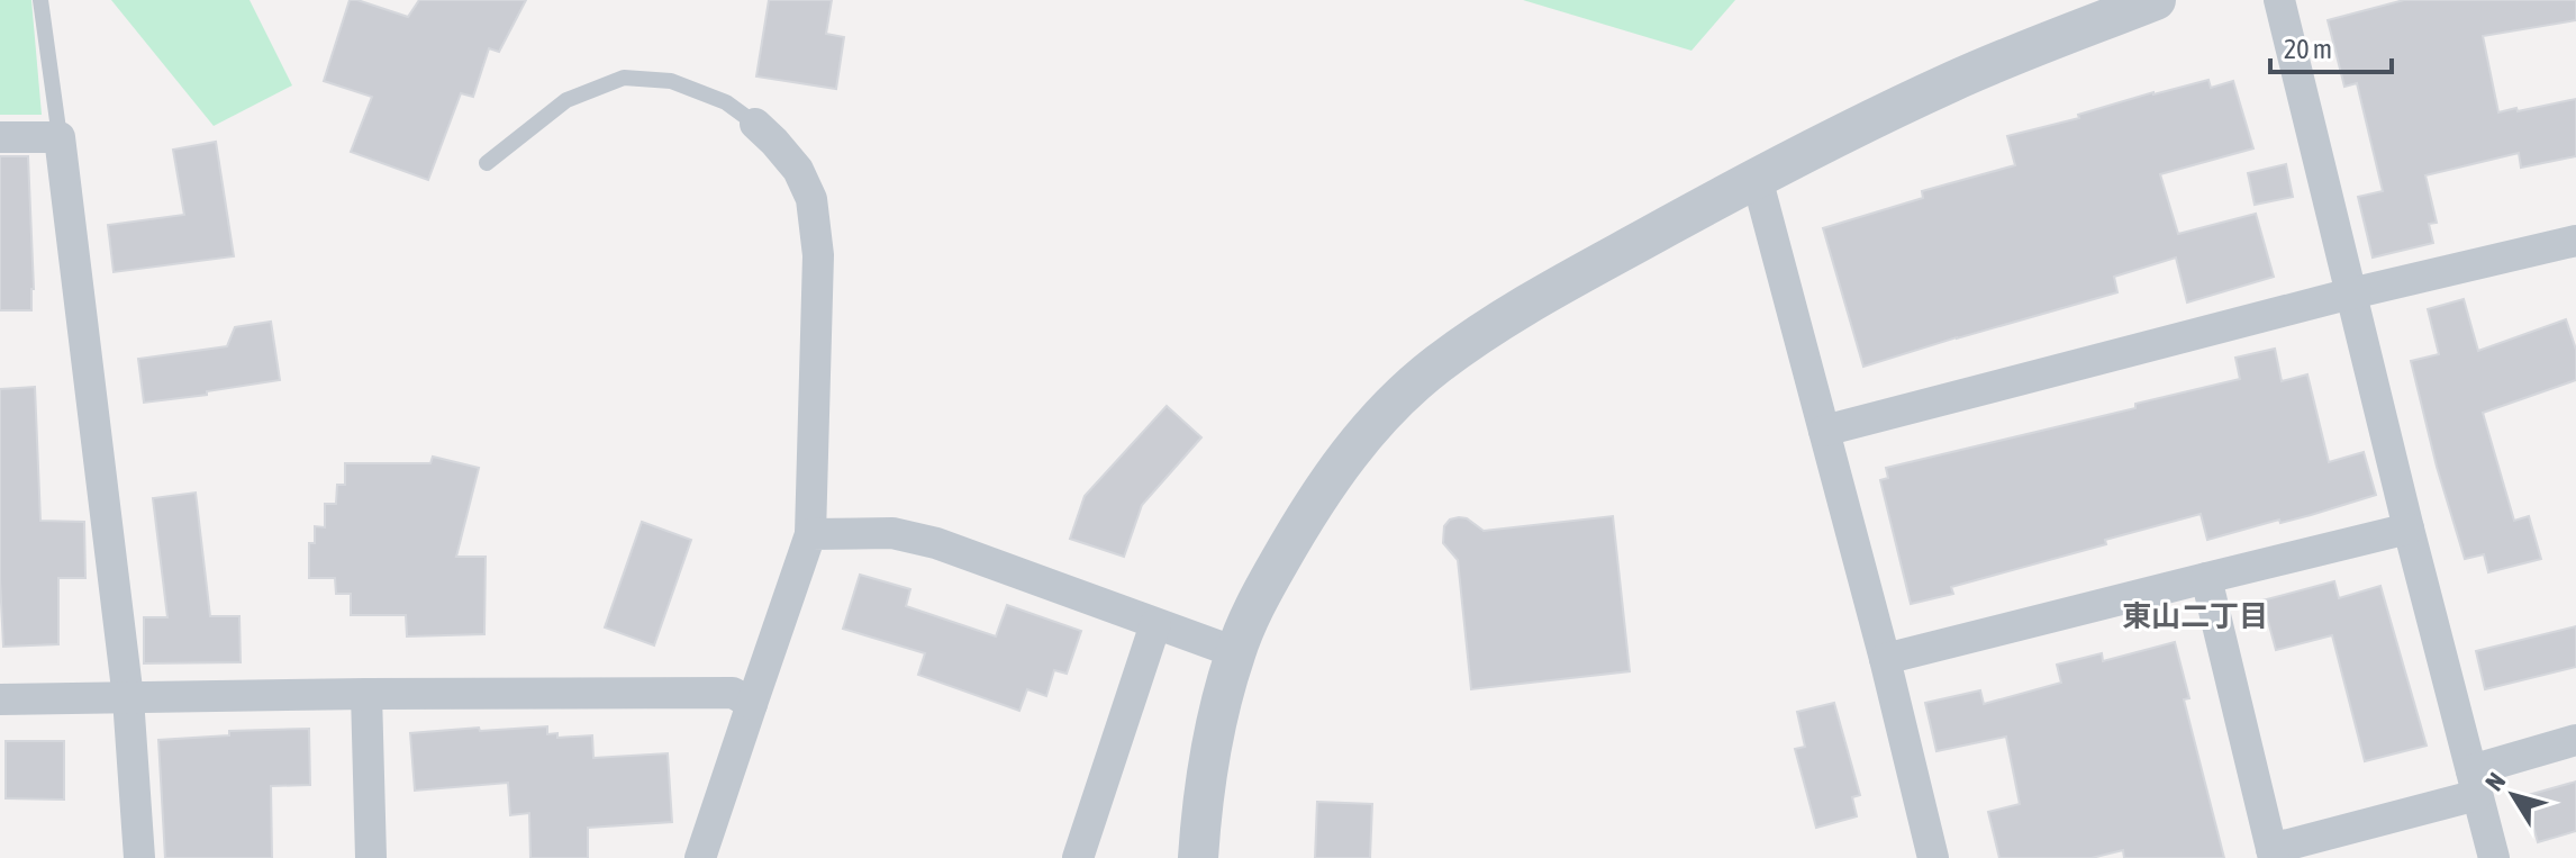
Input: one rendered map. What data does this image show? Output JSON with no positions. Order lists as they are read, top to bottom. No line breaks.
{"districts":["東山二丁目"],"scale_bar":"20 m","north":"top left"}
